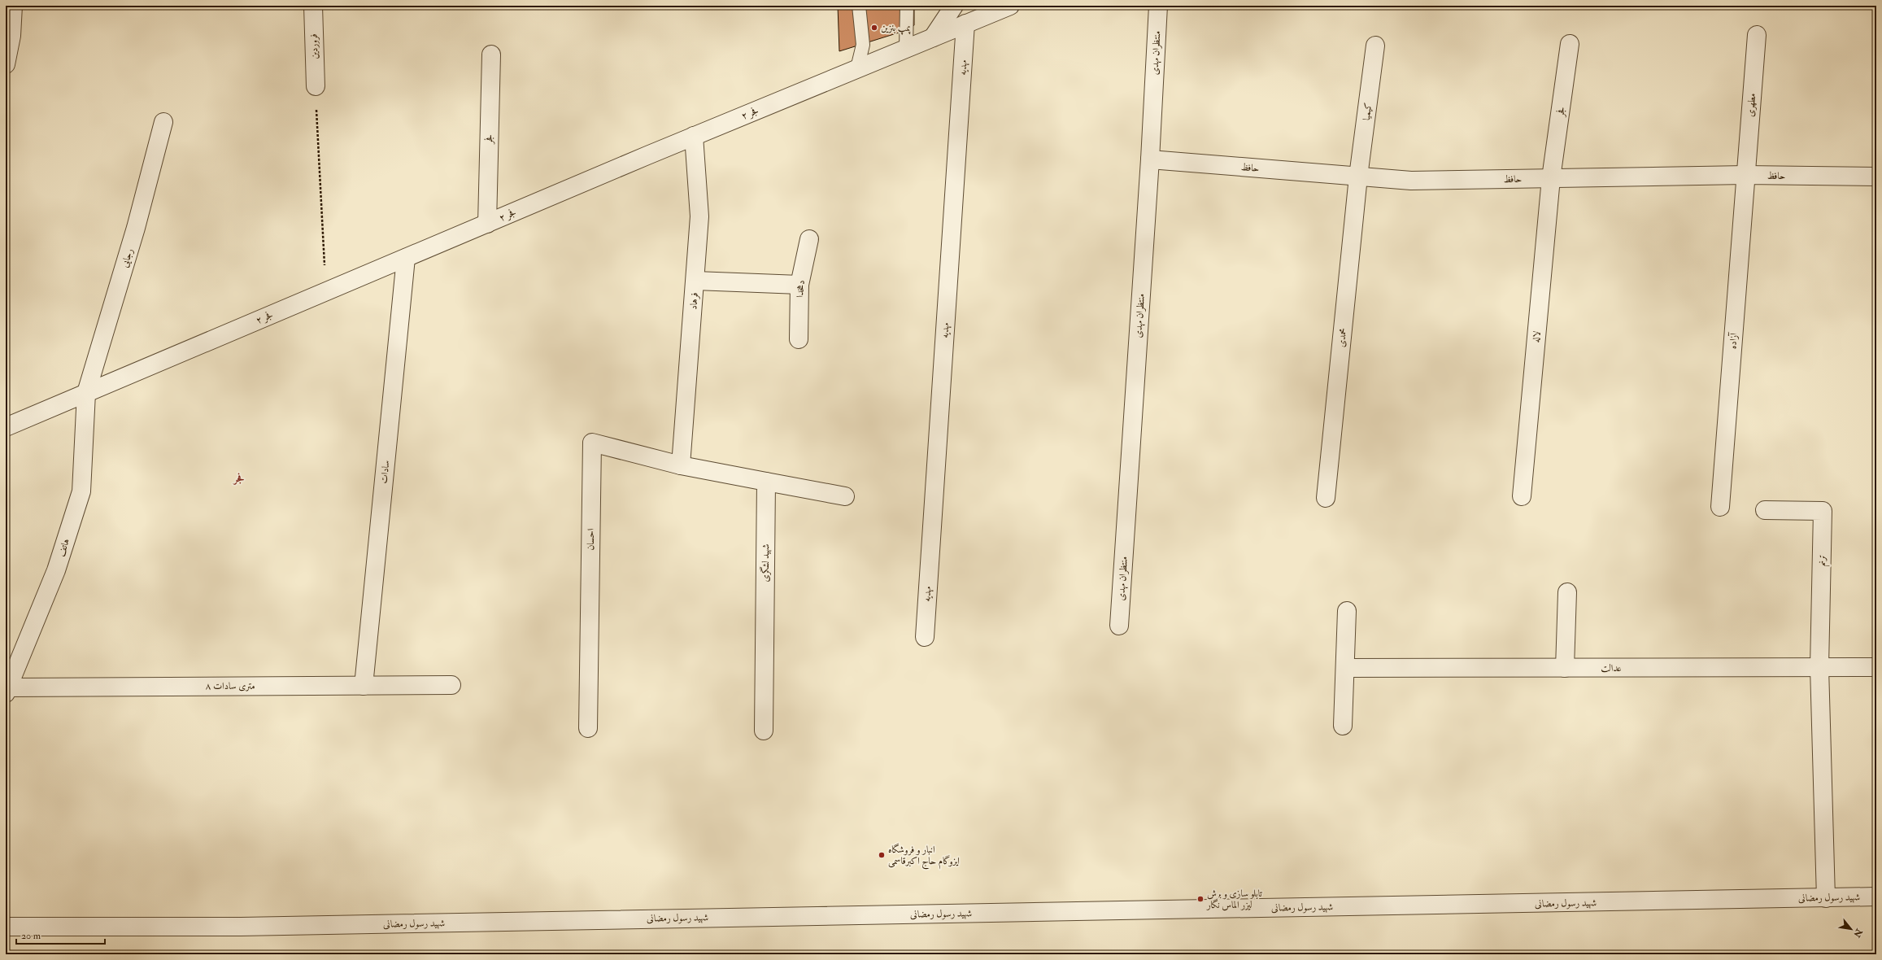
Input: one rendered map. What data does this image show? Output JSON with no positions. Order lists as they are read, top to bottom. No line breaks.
{"streets":{"street":["فروردین","منتظران مهدی","مهدیه","مطهری","کیمیا","فجر","فجر ۲","حافظ","رجایی","دهخدا","فرهاد","لاله","محمدی","آزاده","سادات","احسان","هاتف","ترنم","شهید لشگری","عدالت","۸ متری سادات","شهید رسول رمضانی"]},"crossings":[["منتظران مهدی","حافظ"],["مهدیه","فجر ۲"],["مطهری","حافظ"],["مطهری","آزاده"],["کیمیا","حافظ"],["کیمیا","محمدی"],["فجر","فجر ۲"],["فجر","حافظ"],["فجر","لاله"],["فجر ۲","رجایی"],["فجر ۲","فرهاد"],["فجر ۲","سادات"],["فجر ۲","هاتف"],["حافظ","لاله"],["حافظ","محمدی"],["حافظ","آزاده"],["رجایی","هاتف"],["فرهاد","احسان"],["سادات","۸ متری سادات"],["هاتف","۸ متری سادات"],["ترنم","عدالت"]],"districts":["فجر"],"places":["پمپ بنزین","انبار و فروشگاه ایزوگام حاج اکبرقاسمی","تابلو سازی و برش لیزر الماس نگار"],"scale_bar":"20 m","north":"bottom right"}
